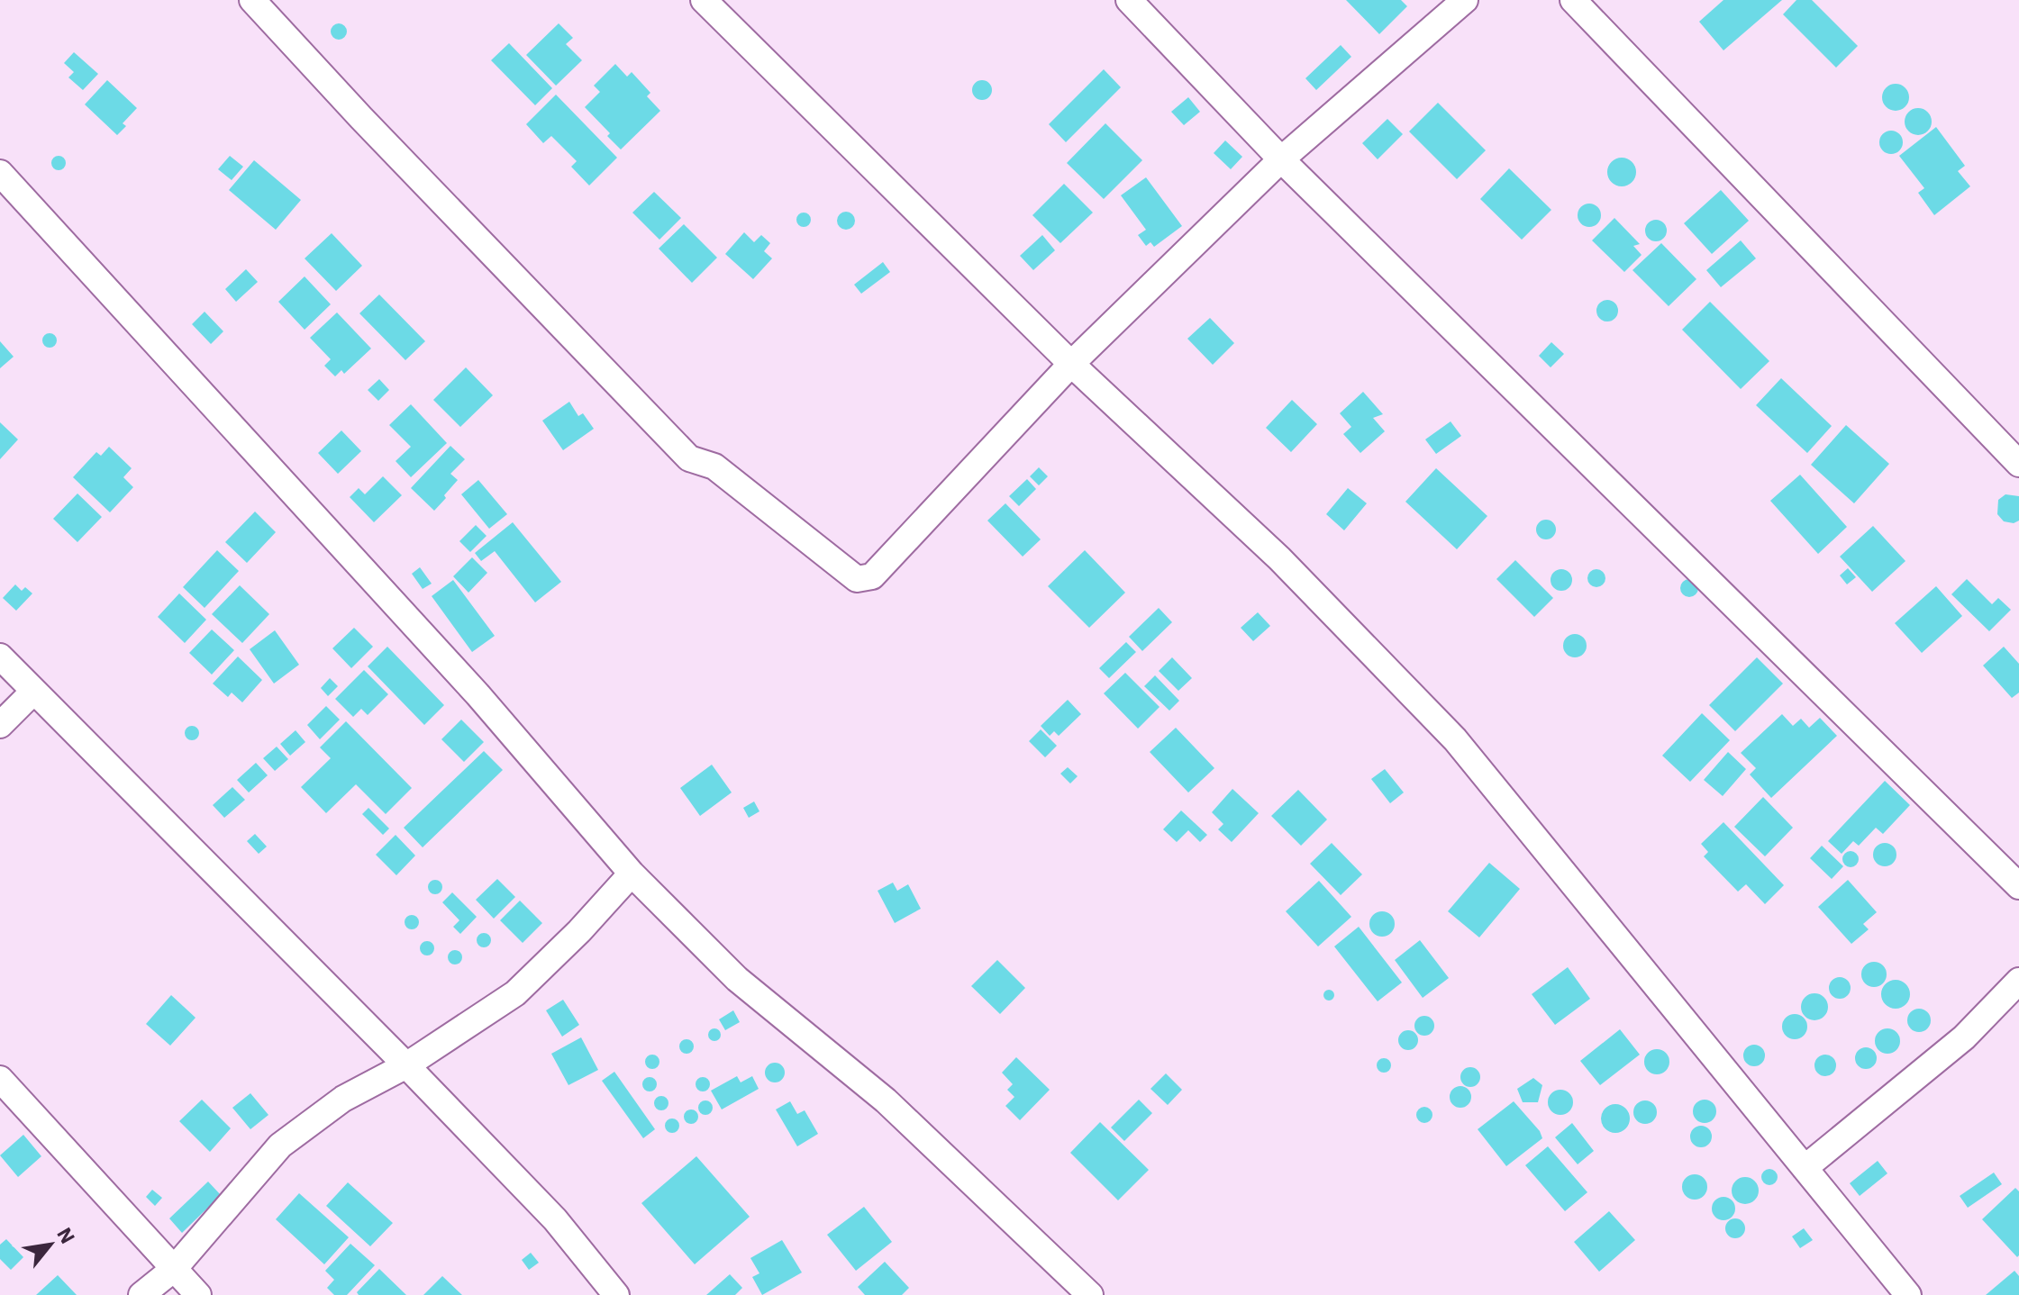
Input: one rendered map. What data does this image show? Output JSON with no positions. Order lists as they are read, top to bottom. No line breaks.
{"north":"top right"}
